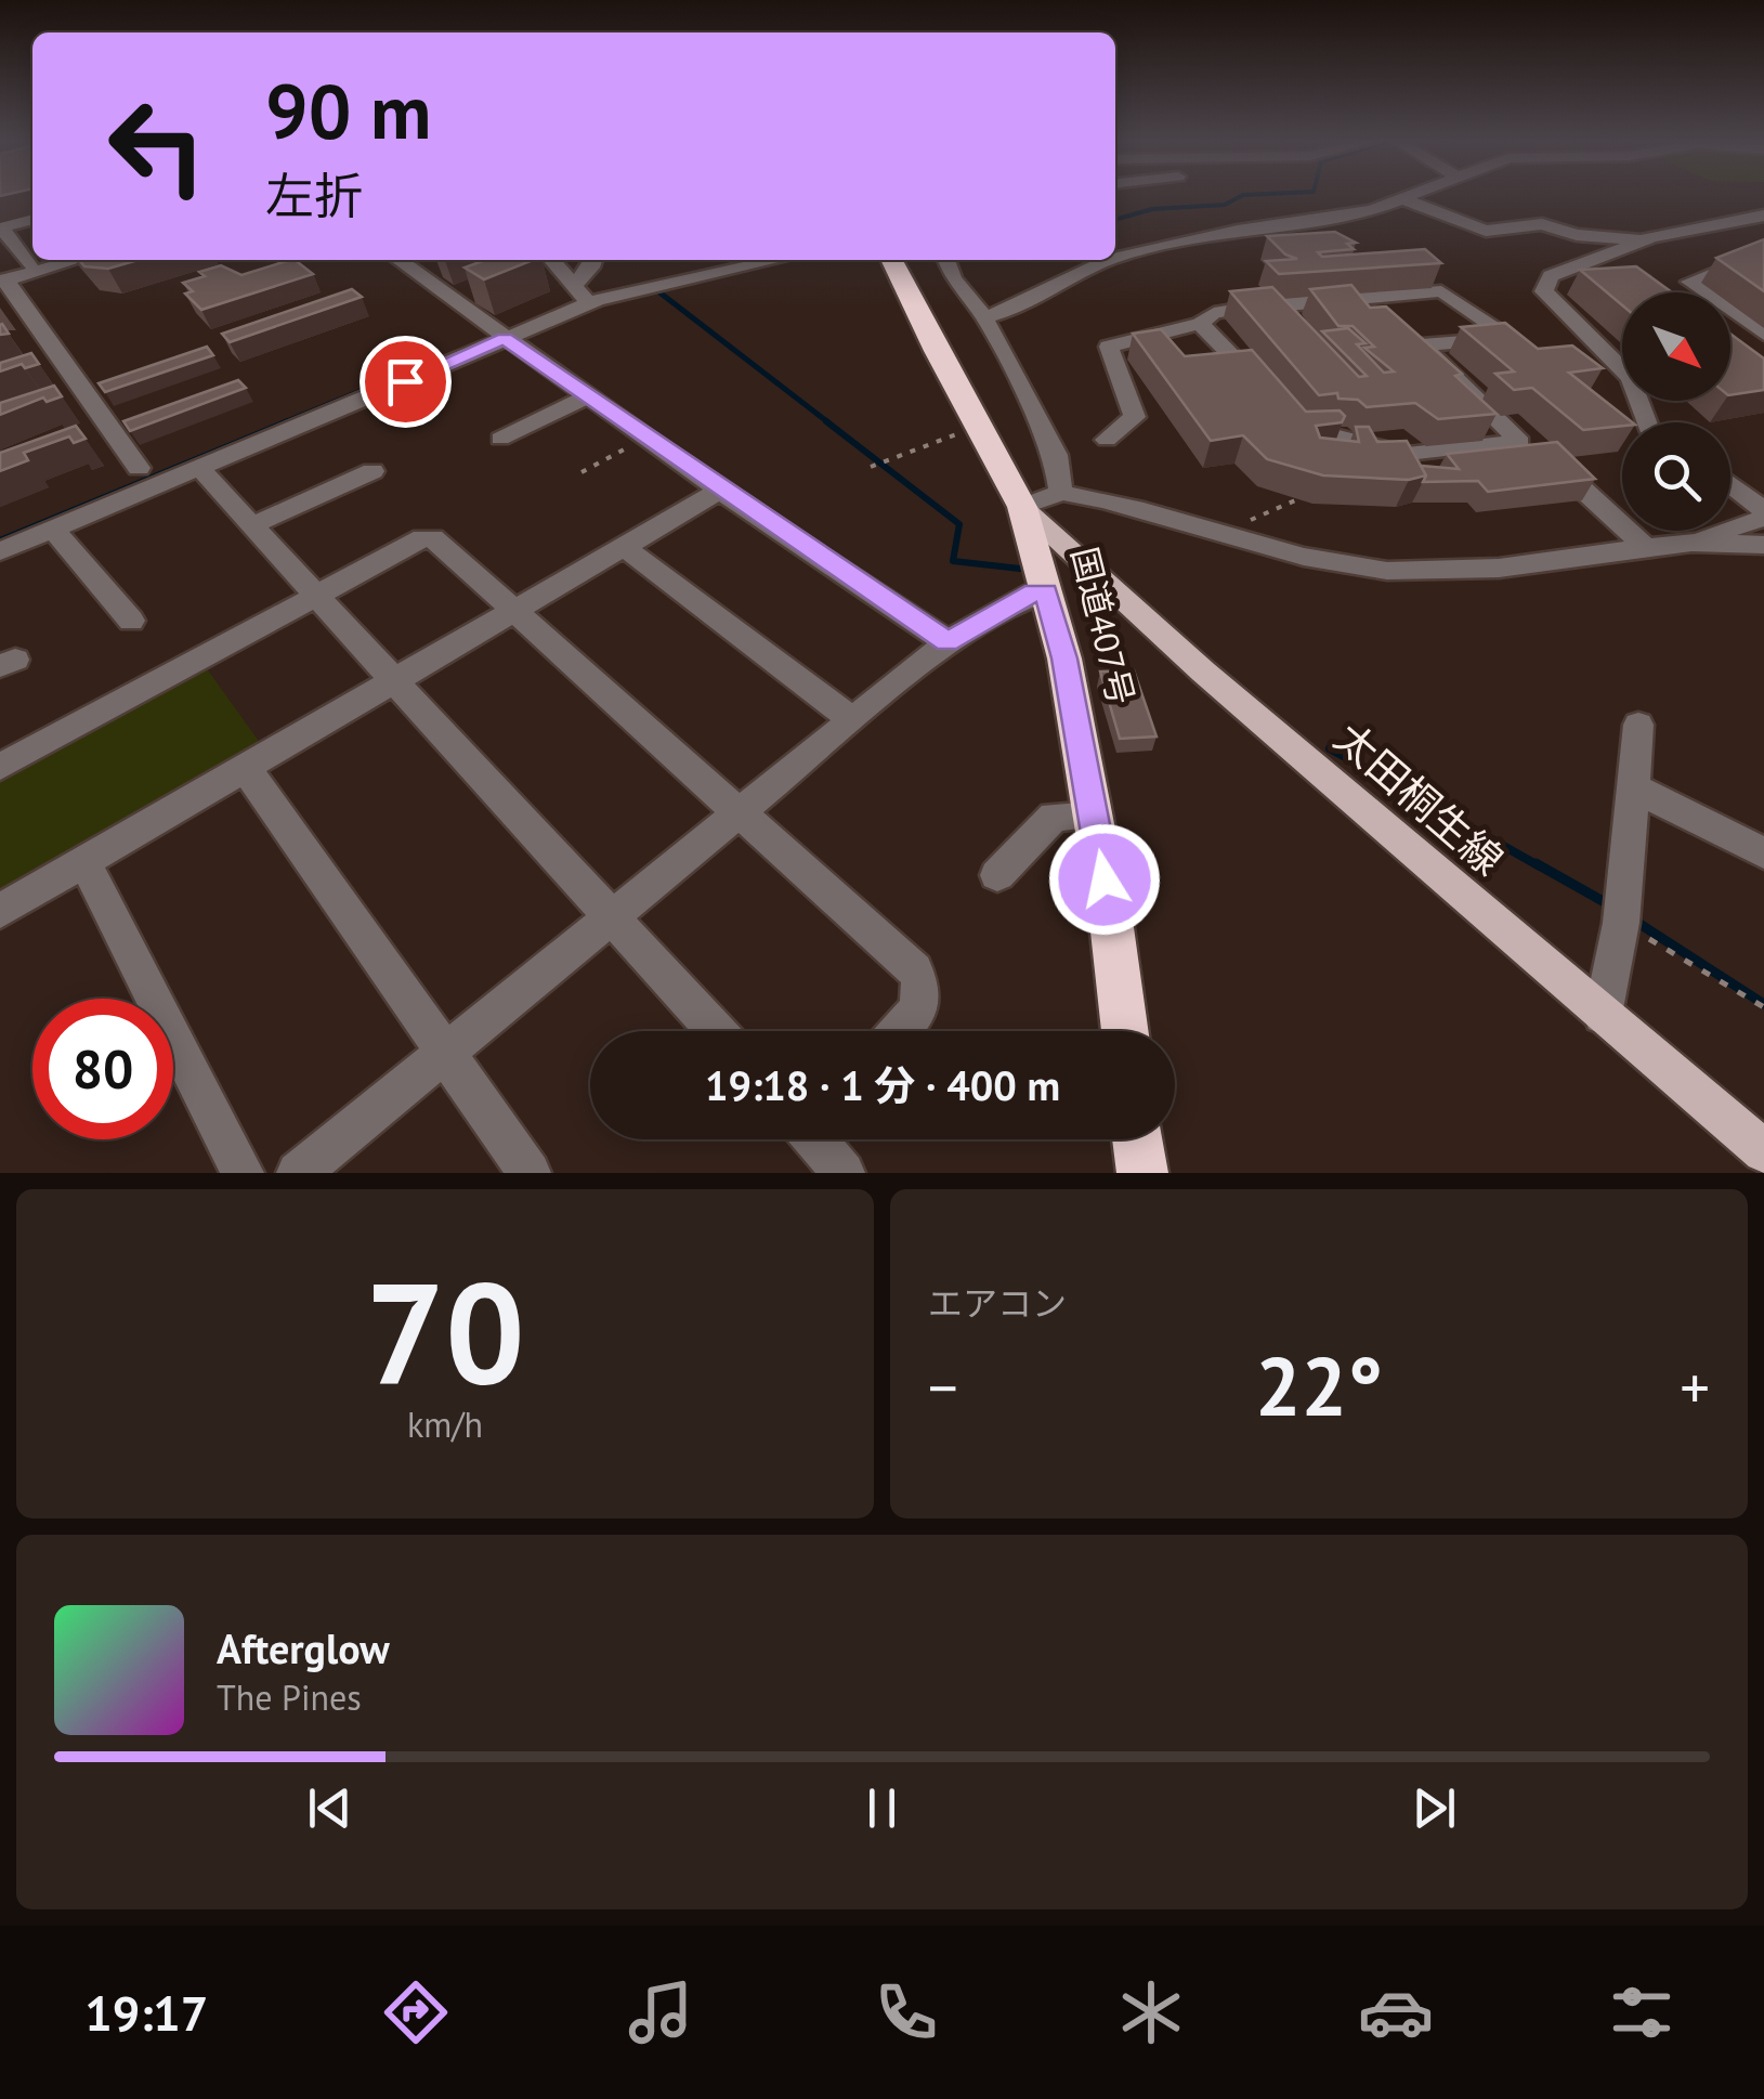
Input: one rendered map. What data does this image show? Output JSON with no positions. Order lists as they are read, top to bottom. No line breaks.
{"streets":{"highway":["国道407号"],"main road":["太田桐生線"]},"crossings":[["国道407号","太田桐生線"]],"north":"bottom right","page":{"turn":["90 m","左折"],"limit":"80","trip":"19:18 · 1 分 · 400 m","tile":[["70","km/h"],"エアコン"],"heat":["−","22°","+"],"song":["Afterglow","The Pines"],"tabs":"19:17"}}
